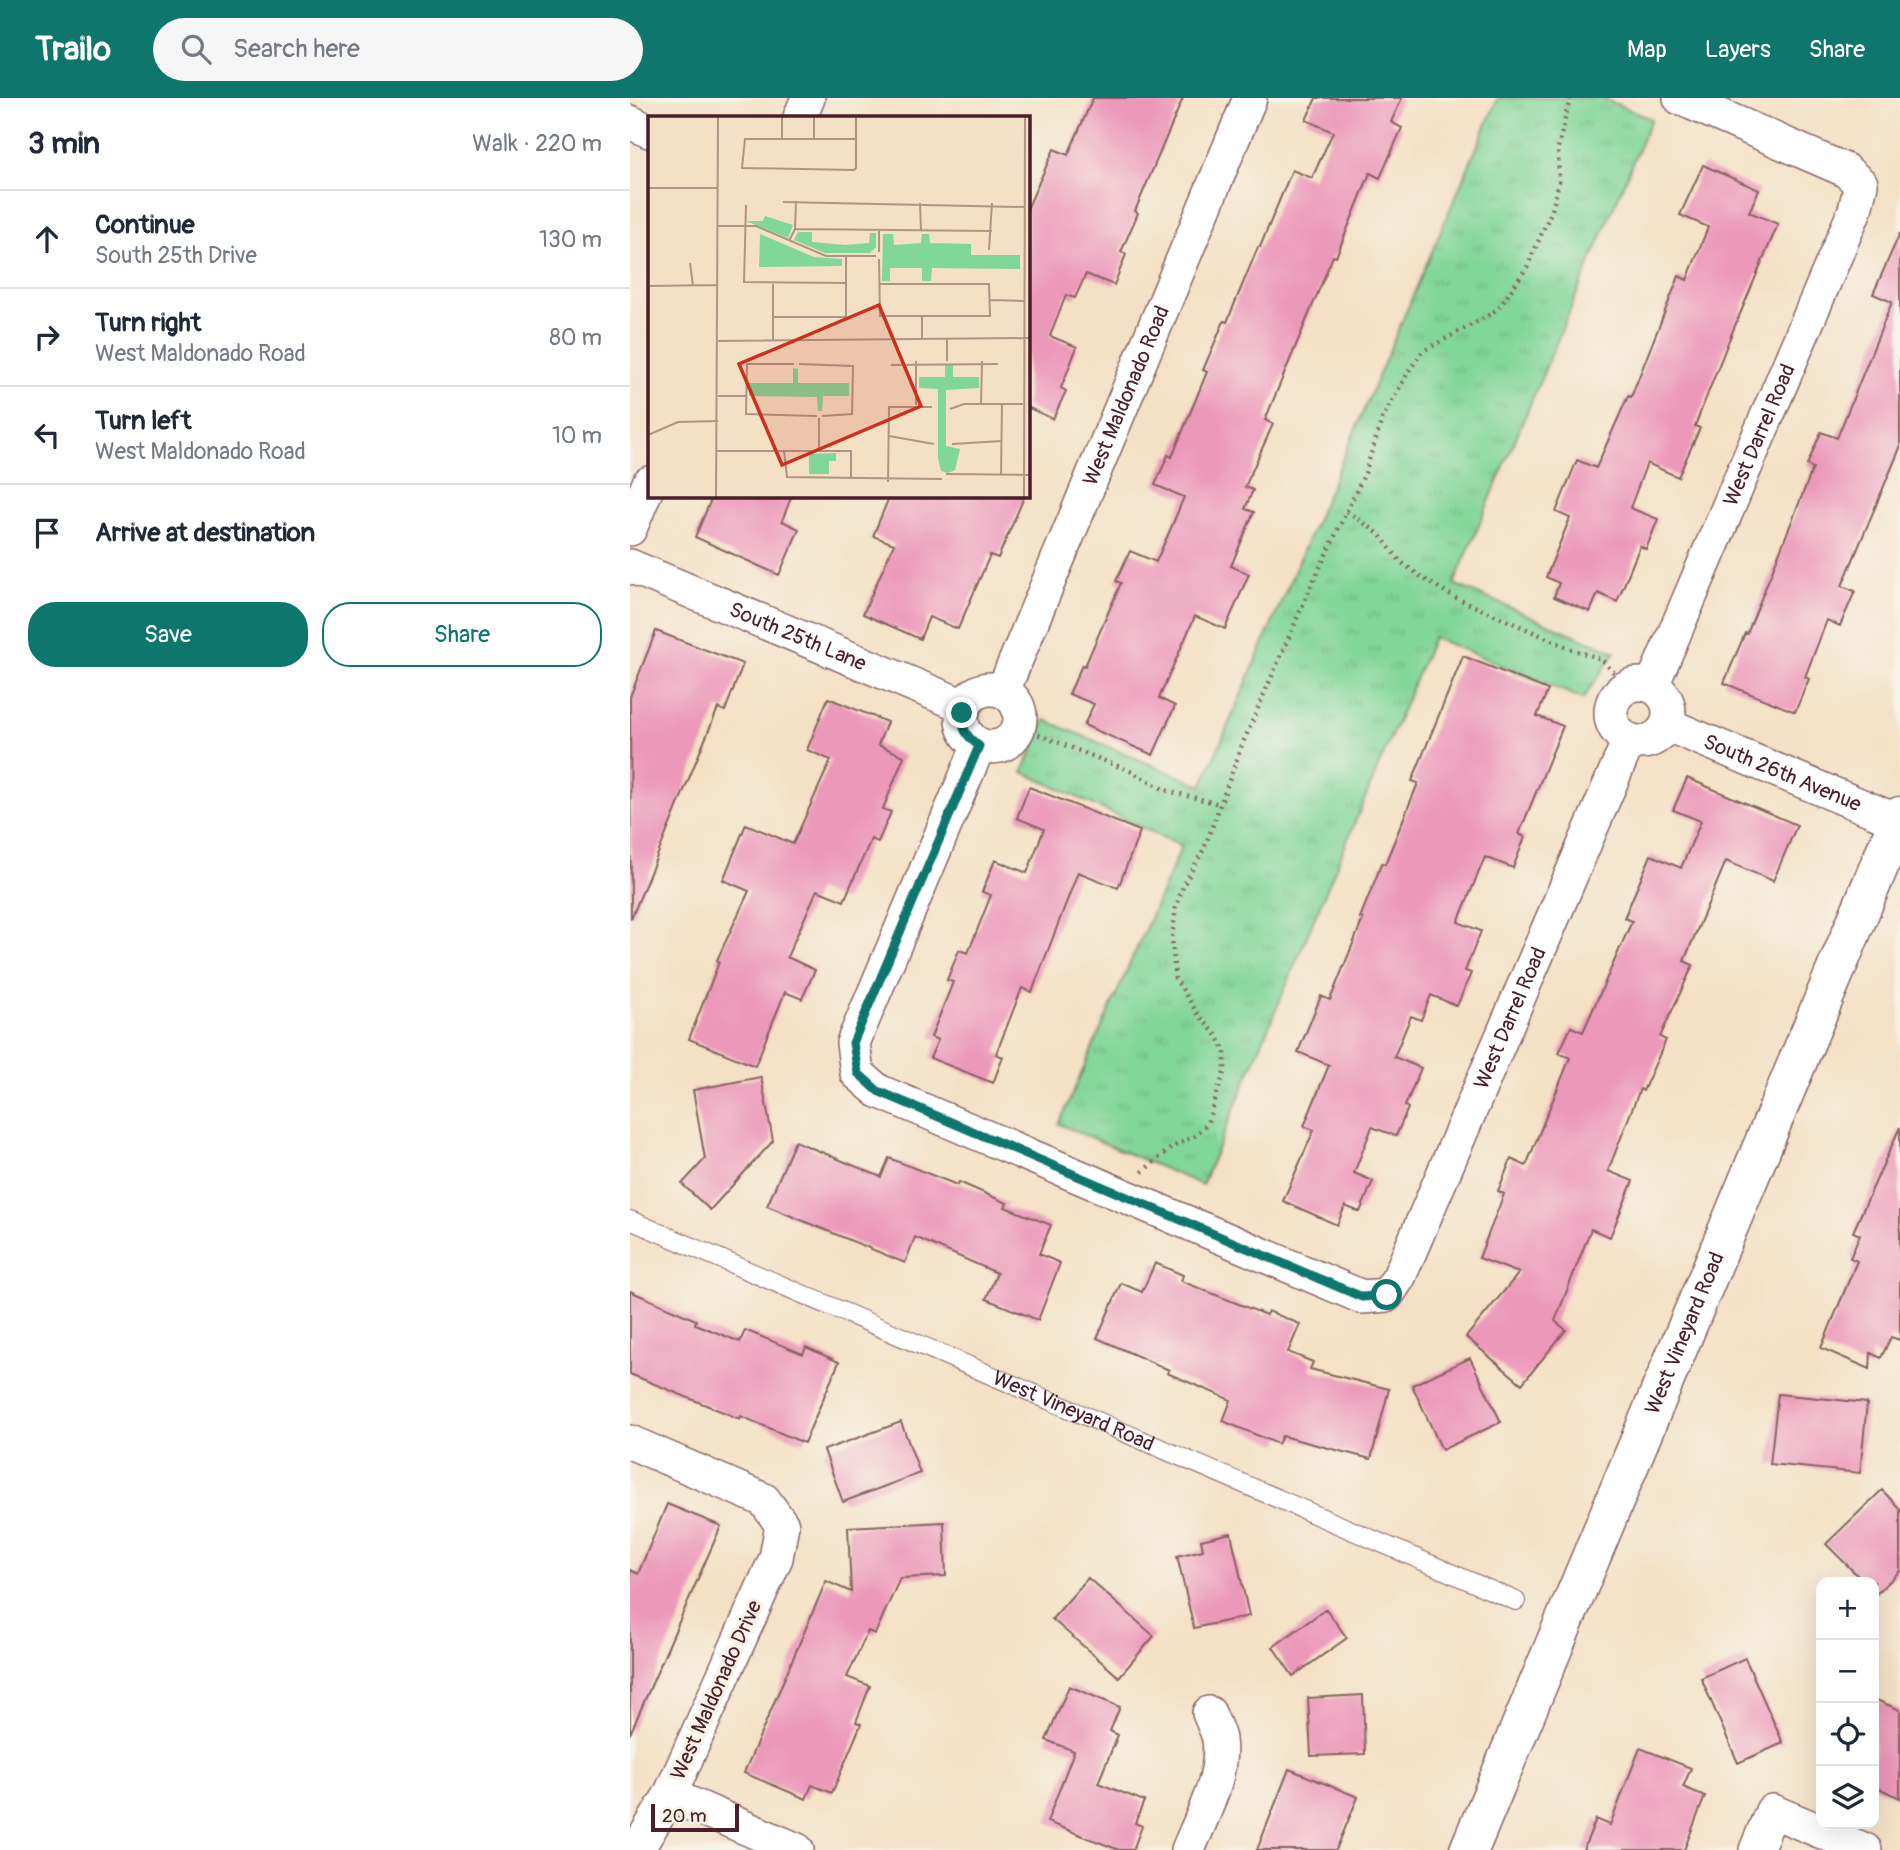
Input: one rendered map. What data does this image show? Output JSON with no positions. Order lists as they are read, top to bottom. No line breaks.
{"streets":{"street":["West Maldonado Road","West Darrel Road","South 25th Lane","South 26th Avenue","West Vineyard Road","West Maldonado Drive"]},"crossings":[["West Maldonado Road","South 25th Lane"],["West Darrel Road","South 26th Avenue"],["South 26th Avenue","West Vineyard Road"]],"scale_bar":"20 m","page":{"header":"Trailo","search":"Search here","nav":["Map","Layers","Share"],"heading":["3 min","Walk · 220 m"],"list":[["Continue","South 25th Drive","130 m"],["Turn right","West Maldonado Road","80 m"],["Turn left","West Maldonado Road","10 m"],"Arrive at destination"],"buttons":["Save","Share"],"map_buttons":["+","−"],"scale":"20 m"}}
